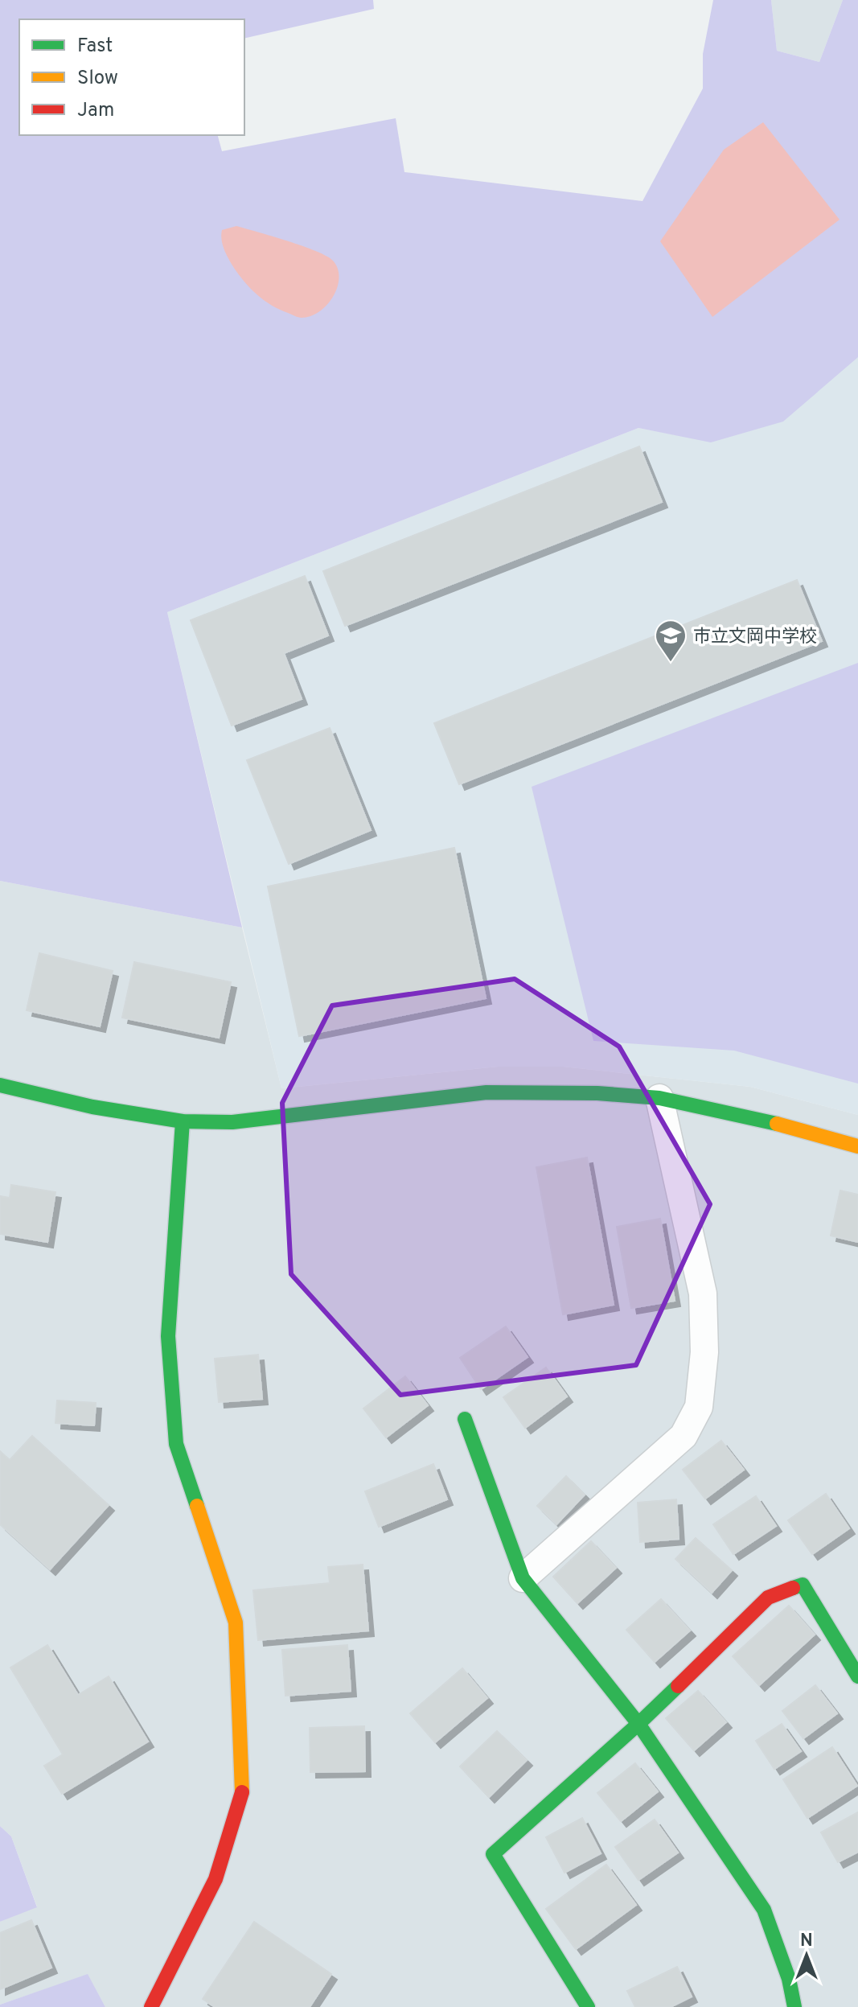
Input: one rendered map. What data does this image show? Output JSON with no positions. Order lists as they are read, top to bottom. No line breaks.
{"places":{"school or university":["市立文岡中学校"]},"legend":["Fast","Slow","Jam"],"north":"top"}
